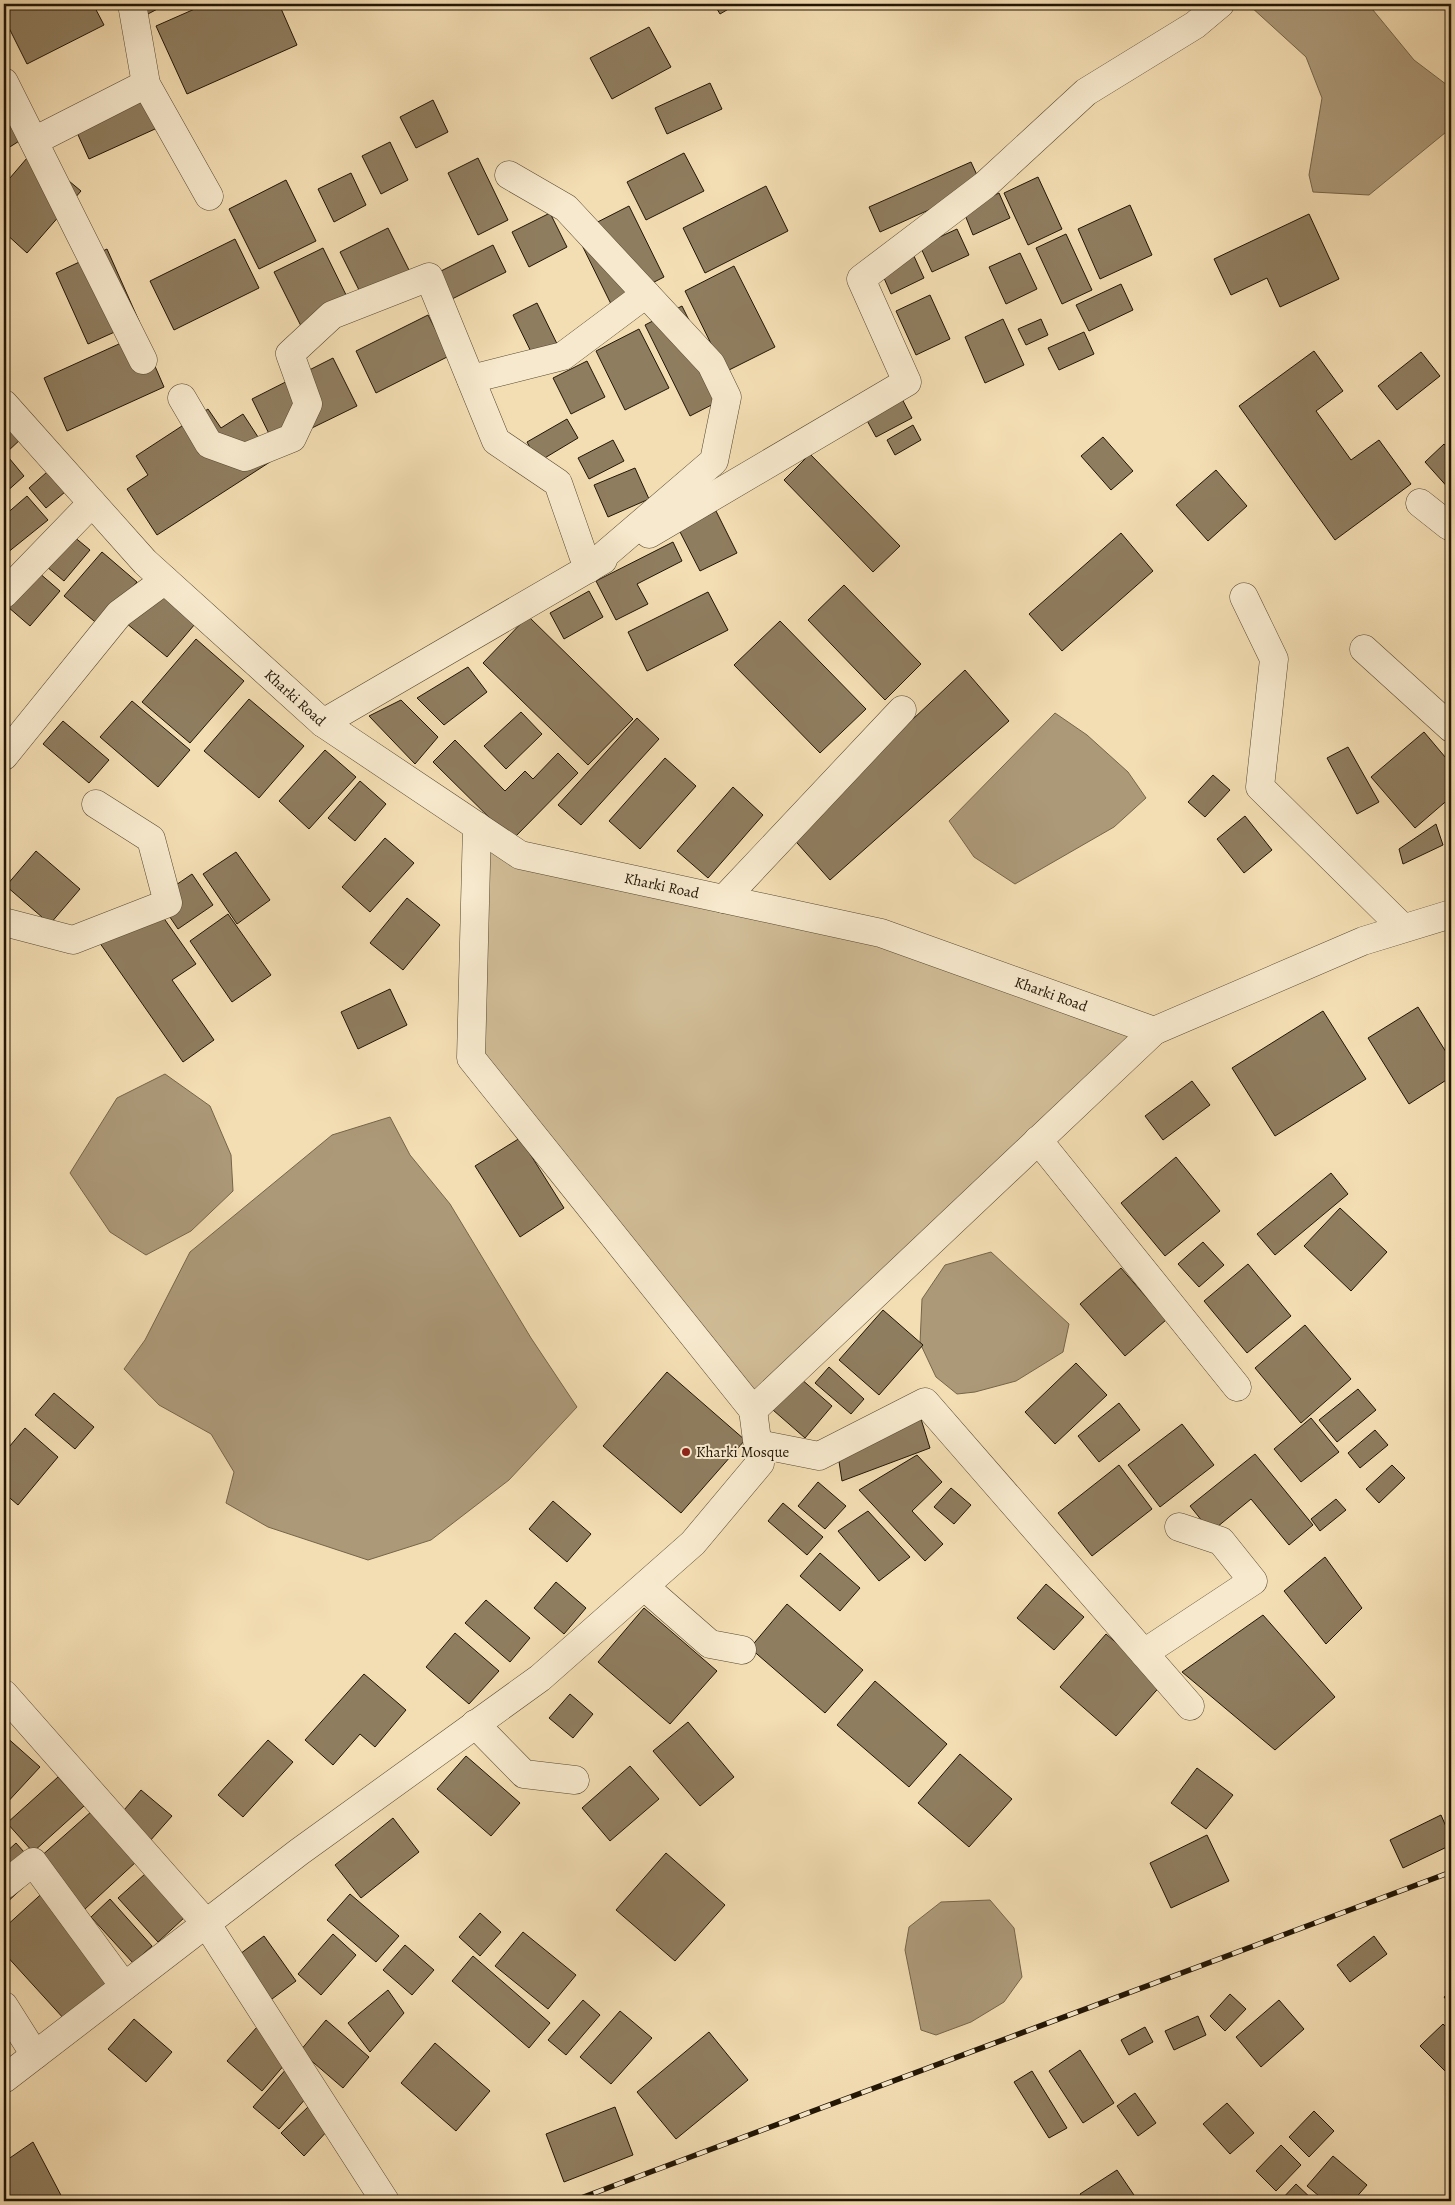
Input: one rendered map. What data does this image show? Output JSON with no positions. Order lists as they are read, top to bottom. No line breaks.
{"streets":{"street":["Kharki Road"]},"places":["Kharki Mosque"]}
